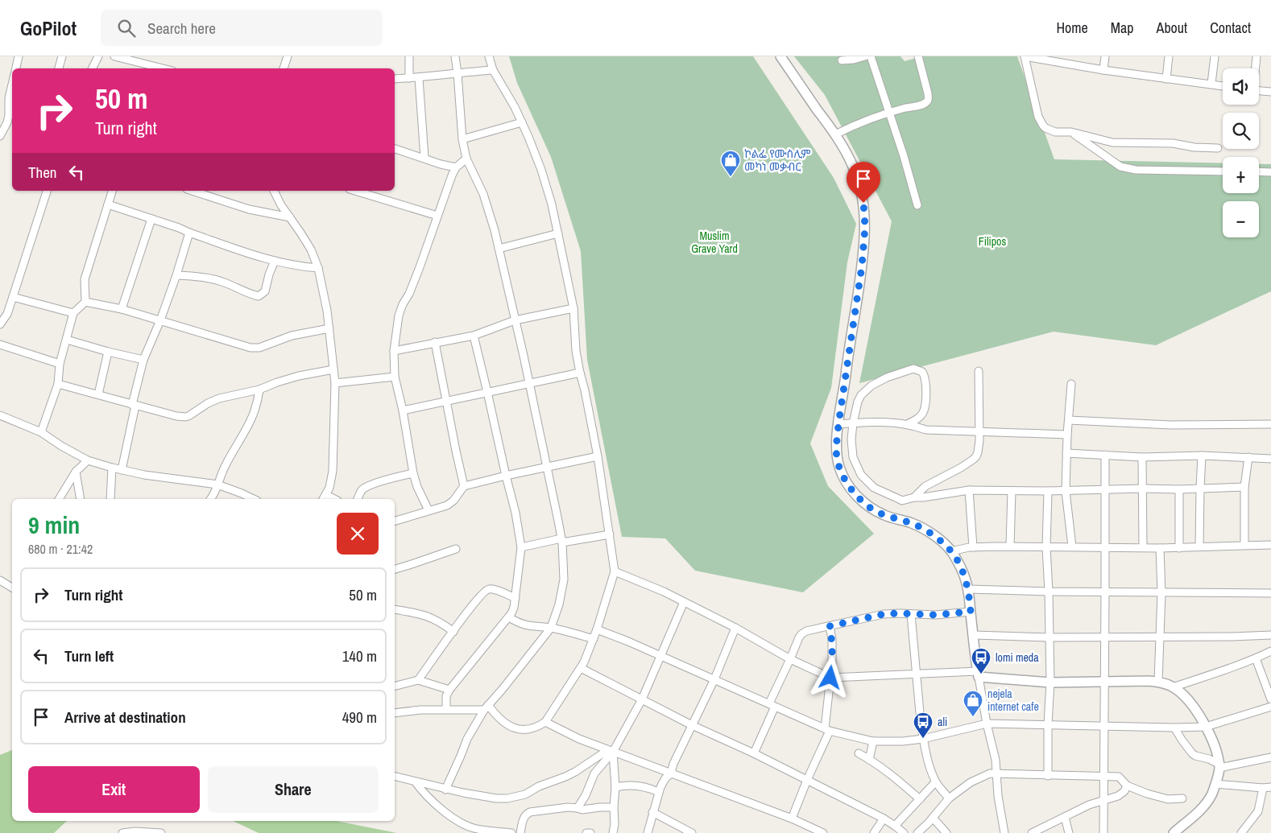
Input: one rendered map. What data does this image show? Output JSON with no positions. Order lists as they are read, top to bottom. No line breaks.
{"parks":["Muslim Grave Yard","Filipos"],"places":{"shop":["ኮልፌ የሙስሊም መካነ መቃብር","nejela internet cafe"],"bus stop":["lomi meda","ali"]},"page":{"header":"GoPilot","search":"Search here","nav":["Home","Map","About","Contact"],"map_buttons":["+","−"],"turn":["50 m","Turn right"],"then":"Then","heading":["9 min","680 m · 21:42"],"list":[{"name":"Turn right","value":"50 m"},{"name":"Turn left","value":"140 m"},{"name":"Arrive at destination","value":"490 m"}],"buttons":["Exit","Share"]}}
